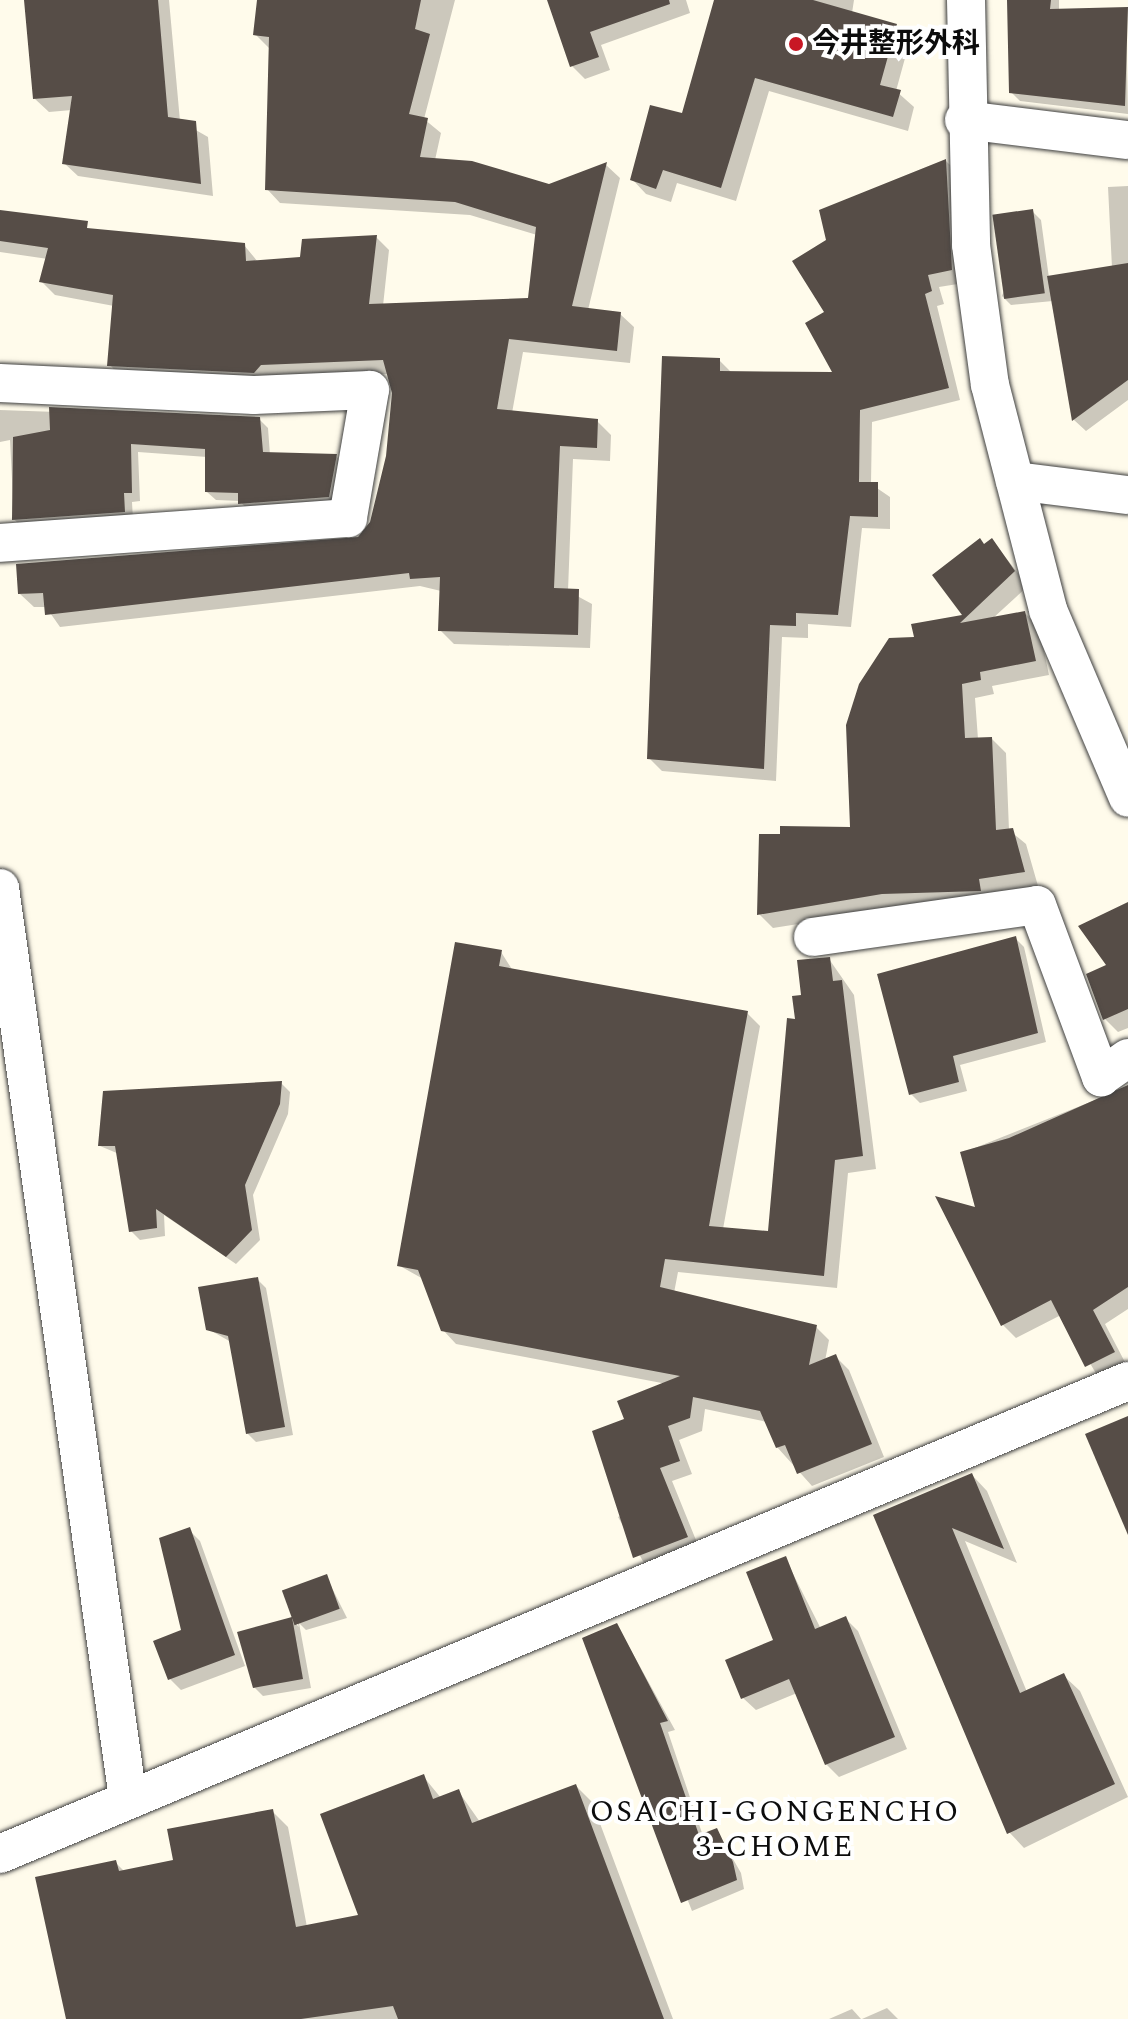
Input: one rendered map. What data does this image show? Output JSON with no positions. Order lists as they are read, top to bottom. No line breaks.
{"districts":["OSACHI-GONGENCHO 3-CHOME"],"places":["今井整形外科"]}
